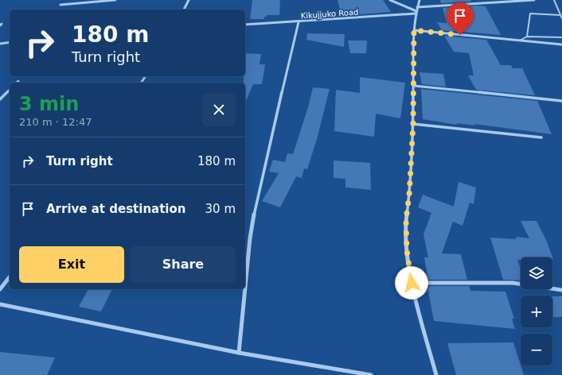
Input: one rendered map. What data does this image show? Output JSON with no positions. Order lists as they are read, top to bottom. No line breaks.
{"streets":{"street":["Kikujjuko Road"]},"page":{"turn":["180 m","Turn right"],"heading":["3 min","210 m · 12:47"],"list":[{"name":"Turn right","value":"180 m"},{"name":"Arrive at destination","value":"30 m"}],"buttons":["Exit","Share"],"map_buttons":["+","−"]}}
